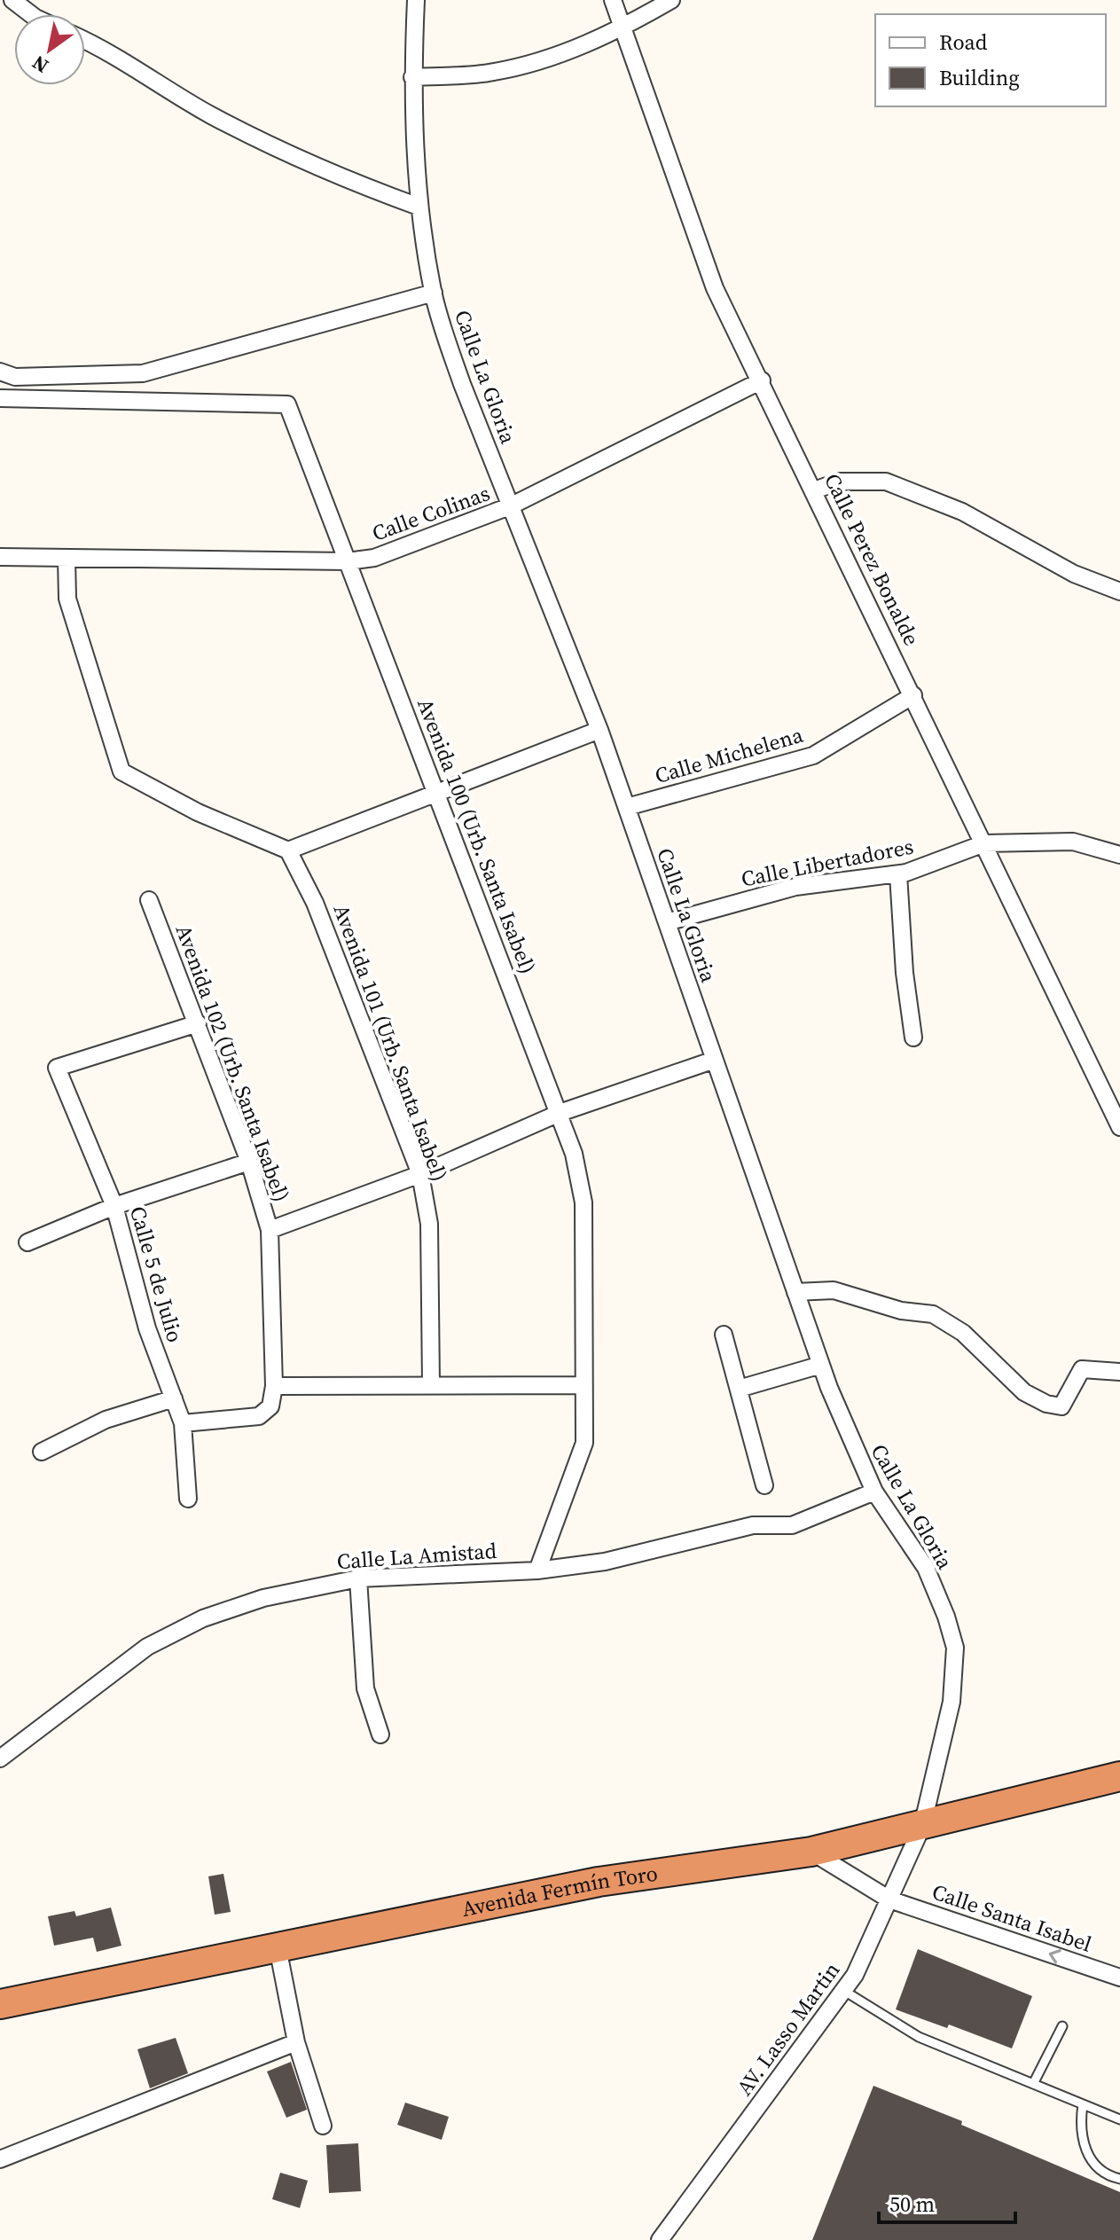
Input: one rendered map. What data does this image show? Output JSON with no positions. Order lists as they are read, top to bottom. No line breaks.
{"streets":{"highway":["Avenida Fermín Toro"],"street":["Calle La Gloria","Calle Colinas","Calle Perez Bonalde","Calle Michelena","Avenida 100 (Urb. Santa Isabel)","Calle Libertadores","Avenida 101 (Urb. Santa Isabel)","Avenida 102 (Urb. Santa Isabel)","Calle 5 de Julio","Calle La Amistad","Calle Santa Isabel","AV. Lasso Martin"]},"crossings":[["Calle La Gloria","Calle Colinas"],["Calle La Gloria","Calle Michelena"],["Calle La Gloria","Calle Libertadores"],["Calle La Gloria","Calle La Amistad"],["Calle La Gloria","Avenida Fermín Toro"],["Calle La Gloria","AV. Lasso Martin"],["Calle Colinas","Calle Perez Bonalde"],["Calle Colinas","Avenida 100 (Urb. Santa Isabel)"],["Calle Perez Bonalde","Calle Michelena"],["Calle Perez Bonalde","Calle Libertadores"],["Avenida 100 (Urb. Santa Isabel)","Calle La Amistad"],["Avenida 102 (Urb. Santa Isabel)","Calle 5 de Julio"],["Avenida Fermín Toro","Calle Santa Isabel"],["Avenida Fermín Toro","AV. Lasso Martin"],["Calle Santa Isabel","AV. Lasso Martin"]],"one_way":["Calle Santa Isabel"],"legend":["Road","Building"],"scale_bar":"50 m","north":"bottom left"}
